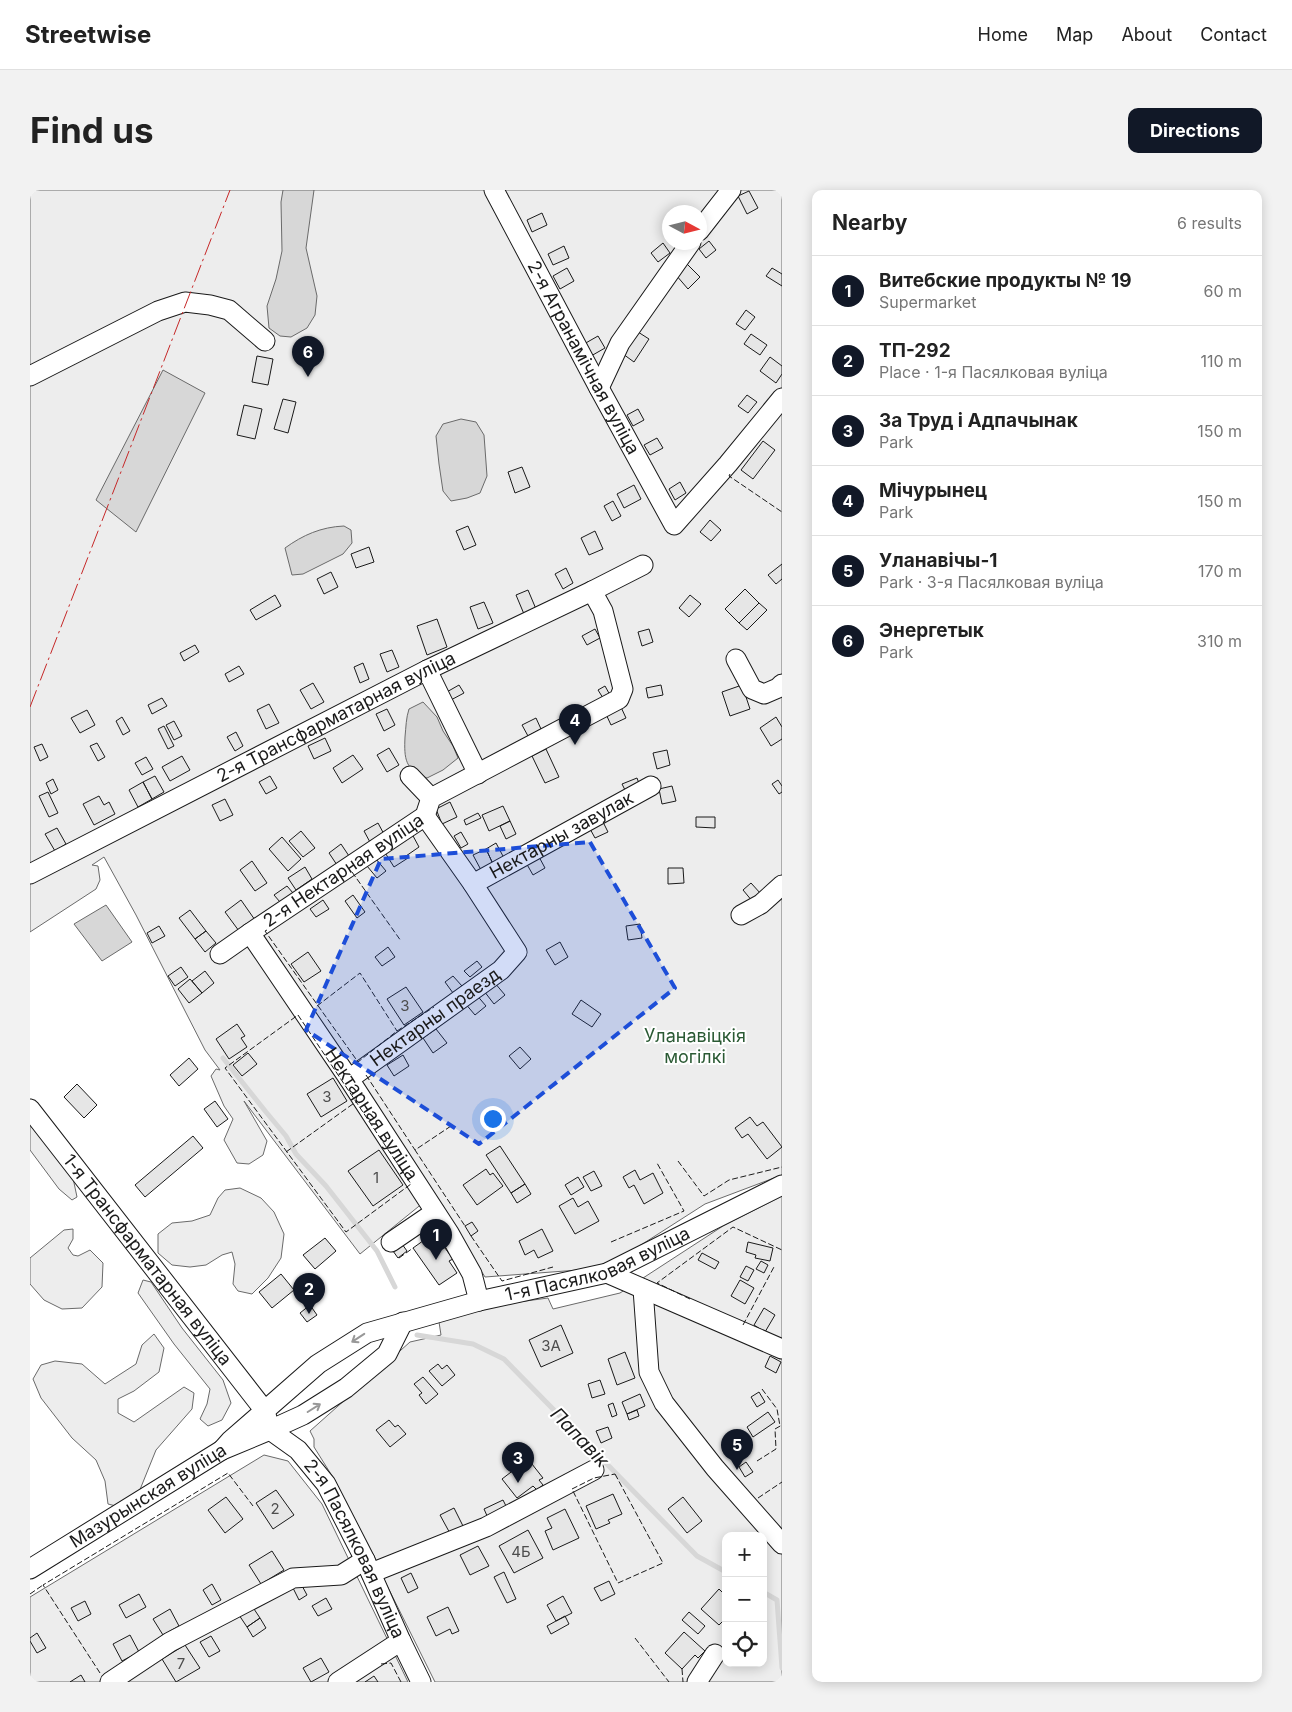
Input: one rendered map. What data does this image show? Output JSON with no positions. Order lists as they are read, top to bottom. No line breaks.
{"streets":{"street":["2-я Агранамічная вуліца","2-я Трансфарматарная вуліца","Нектарны завулак","2-я Нектарная вуліца","Нектарны праезд","Нектарная вуліца","1-я Трансфарматарная вуліца","1-я Пасялковая вуліца","Мазурынская вуліца","2-я Пасялковая вуліца"]},"crossings":[["2-я Трансфарматарная вуліца","2-я Нектарная вуліца"],["Нектарны завулак","Нектарны праезд"],["2-я Нектарная вуліца","Нектарная вуліца"],["Нектарны праезд","Нектарная вуліца"],["Нектарная вуліца","1-я Пасялковая вуліца"],["1-я Трансфарматарная вуліца","1-я Пасялковая вуліца"],["1-я Пасялковая вуліца","Мазурынская вуліца"],["Мазурынская вуліца","2-я Пасялковая вуліца"]],"water":["Папавік"],"parks":["Уланавіцкія могілкі"],"house_numbers":["3","3","1","3А","2","4Б","7"],"north":"right","page":{"header":"Streetwise","nav":["Home","Map","About","Contact"],"buttons":"Directions","title":"Find us","heading":["Nearby","6 results"],"list":[{"mark":"1","name":"Витебские продукты № 19","note":"Supermarket","value":"60 m"},{"mark":"2","name":"ТП-292","note":"Place · 1-я Пасялковая вуліца","value":"110 m"},{"mark":"3","name":"За Труд і Адпачынак","note":"Park","value":"150 m"},{"mark":"4","name":"Мічурынец","note":"Park","value":"150 m"},{"mark":"5","name":"Уланавічы-1","note":"Park · 3-я Пасялковая вуліца","value":"170 m"},{"mark":"6","name":"Энергетык","note":"Park","value":"310 m"}],"pins":["6","4","1","2","5","3"],"map_buttons":["+","−"]}}
